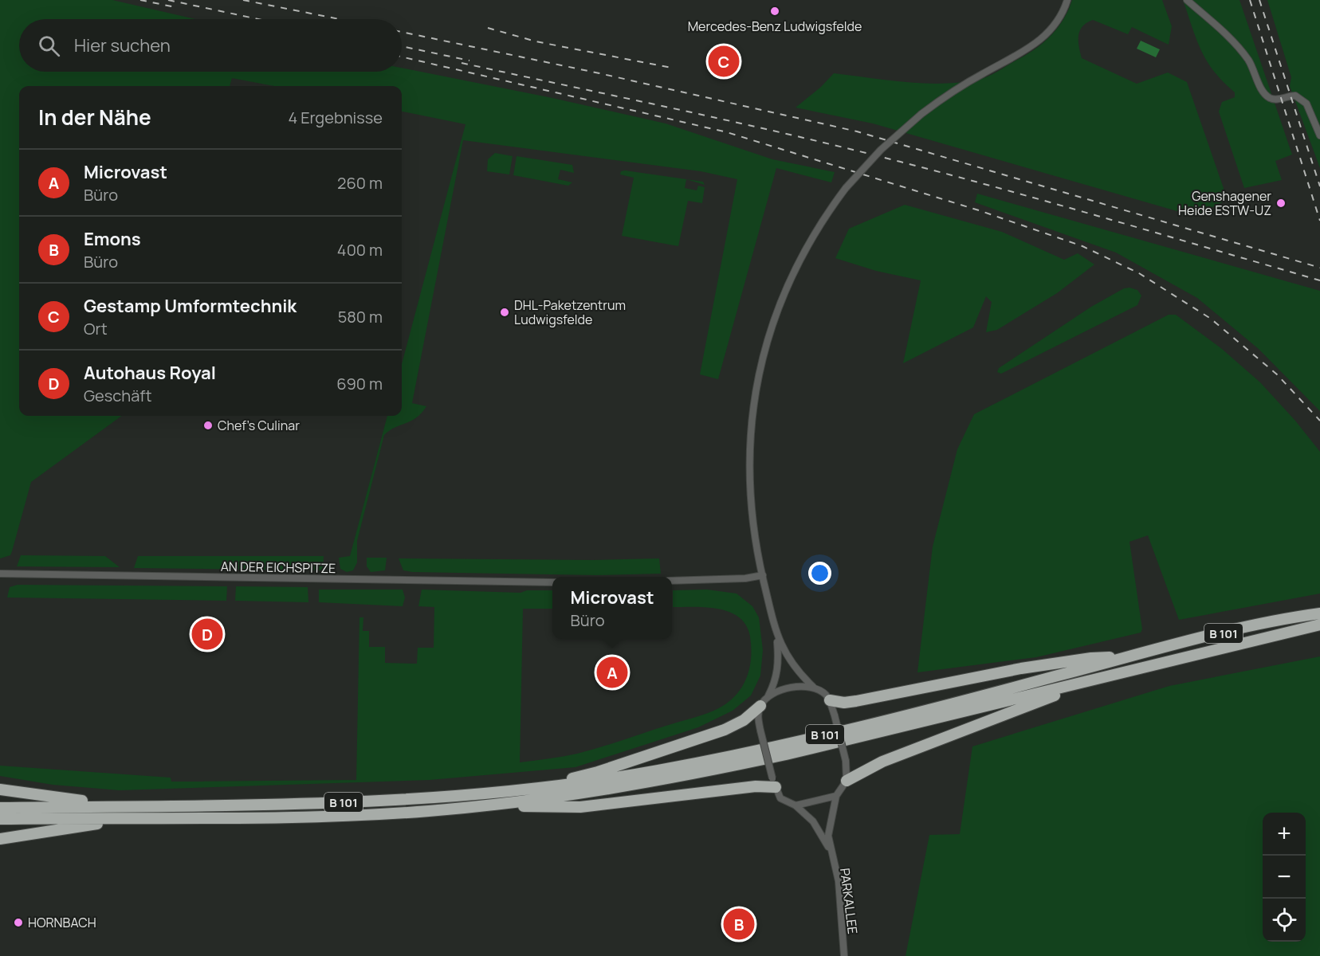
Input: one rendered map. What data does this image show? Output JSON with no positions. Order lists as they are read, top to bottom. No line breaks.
{"streets":{"highway":["B 101"],"street":["AN DER EICHSPITZE","PARKALLEE"]},"places":["Mercedes-Benz Ludwigsfelde","Genshagener Heide ESTW-UZ","DHL-Paketzentrum Ludwigsfelde","Chef's Culinar","HORNBACH"],"page":{"search":"Hier suchen","pins":["C","D","A","B"],"heading":["In der Nähe","4 Ergebnisse"],"list":[{"mark":"A","name":"Microvast","note":"Büro","value":"260 m"},{"mark":"B","name":"Emons","note":"Büro","value":"400 m"},{"mark":"C","name":"Gestamp Umformtechnik","note":"Ort","value":"580 m"},{"mark":"D","name":"Autohaus Royal","note":"Geschäft","value":"690 m"}],"popup":["Microvast","Büro"],"map_buttons":["+","−"]}}
